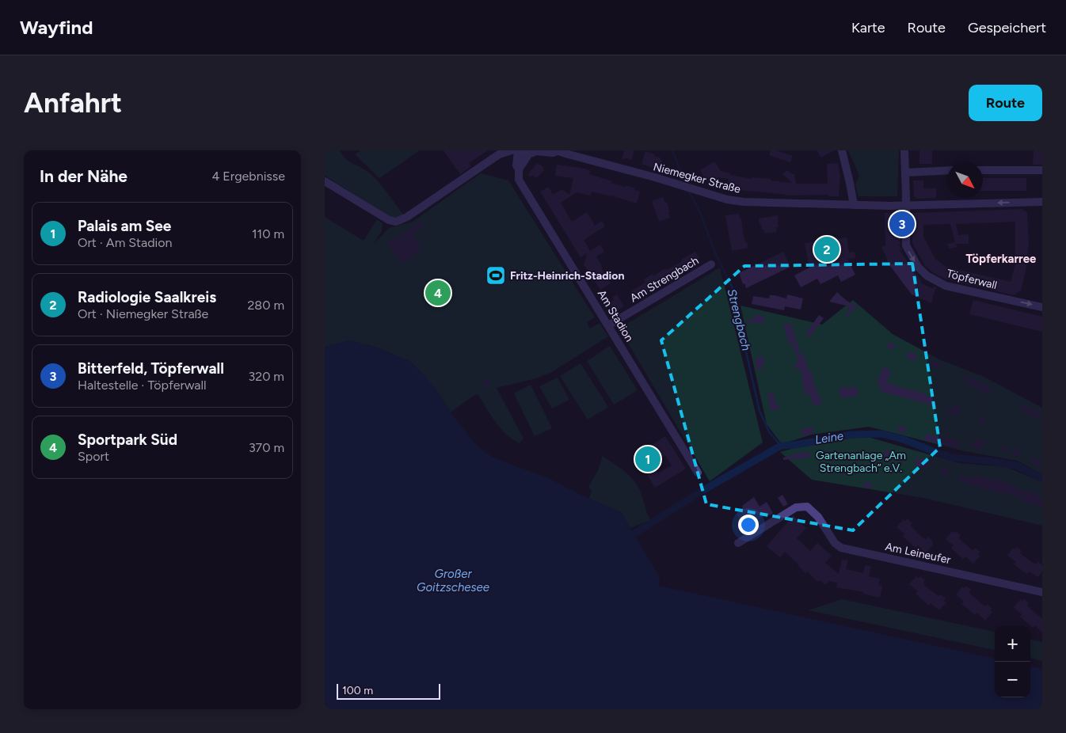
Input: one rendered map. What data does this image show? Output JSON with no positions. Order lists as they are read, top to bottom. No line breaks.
{"streets":{"street":["Niemegker Straße","Am Strengbach","Töpferwall","Am Stadion","Am Leineufer"]},"crossings":[["Niemegker Straße","Töpferwall"],["Niemegker Straße","Am Stadion"],["Am Strengbach","Am Stadion"]],"one_way":["Töpferwall"],"districts":["Töpferkarree"],"water":["Strengbach","Leine","Großer Goitzschesee"],"parks":["Gartenanlage „Am Strengbach” e.V."],"places":{"sports":["Fritz-Heinrich-Stadion"]},"scale_bar":"100 m","north":"bottom right","page":{"header":"Wayfind","nav":["Karte","Route","Gespeichert"],"buttons":"Route","title":"Anfahrt","heading":["In der Nähe","4 Ergebnisse"],"list":[{"mark":"1","name":"Palais am See","note":"Ort · Am Stadion","value":"110 m"},{"mark":"2","name":"Radiologie Saalkreis","note":"Ort · Niemegker Straße","value":"280 m"},{"mark":"3","name":"Bitterfeld, Töpferwall","note":"Haltestelle · Töpferwall","value":"320 m"},{"mark":"4","name":"Sportpark Süd","note":"Sport","value":"370 m"}],"pins":["3","2","4","1"],"map_buttons":["+","−"],"scale":"100 m"}}
